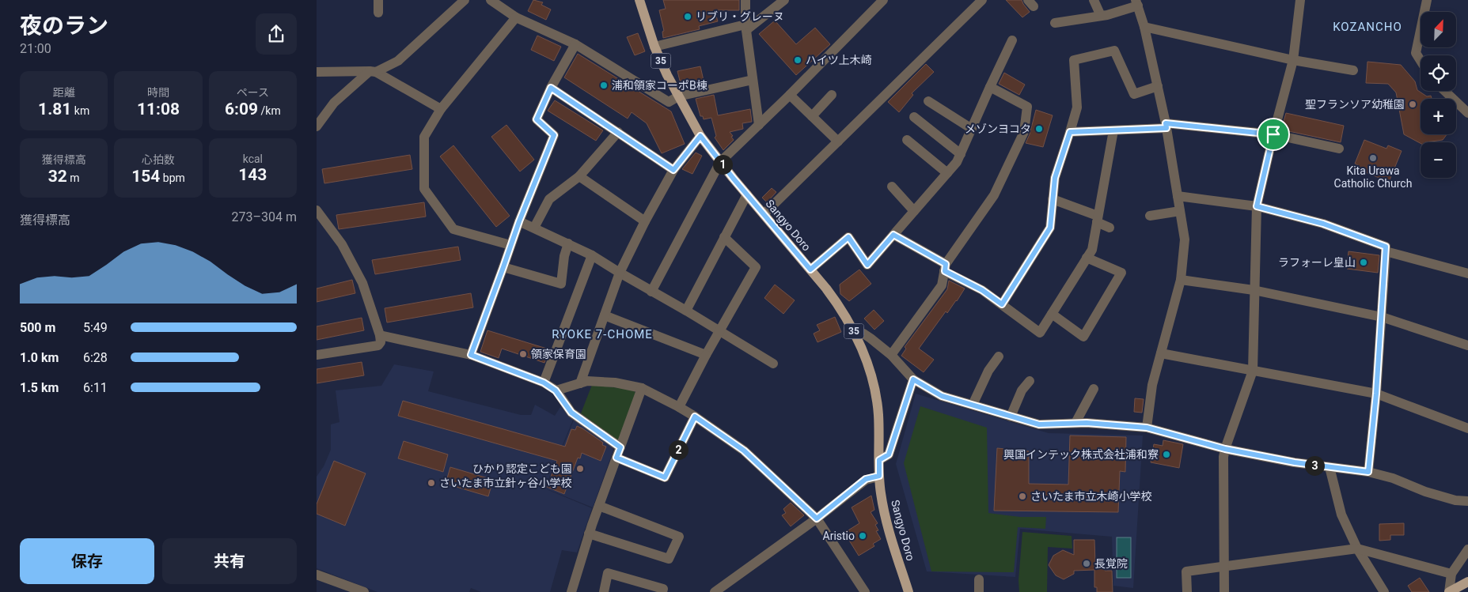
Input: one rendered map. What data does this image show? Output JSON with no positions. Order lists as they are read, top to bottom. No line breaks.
{"streets":{"main road":["35","Sangyo Doro"]},"districts":["KOZANCHO","RYOKE 7-CHOME"],"places":["リブリ・グレーヌ","ハイツ上木崎","浦和領家コーポB棟","聖フランソア幼稚園","メゾンヨコタ","Kita Urawa Catholic Church","ラフォーレ皇山","領家保育園","興国インテック株式会社浦和寮","ひかり認定こども園","さいたま市立針ヶ谷小学校","さいたま市立木崎小学校","Aristio","長覚院"],"north":"top right","page":{"heading":["夜のラン","21:00"],"map_buttons":["+","−"],"stats":[["距離","1.81 km"],["時間","11:08"],["ペース","6:09 /km"],["獲得標高","32 m"],["心拍数","154 bpm"],["kcal","143"]],"pins":["1","2","3"],"chart":["獲得標高","273–304 m"],"list":[{"name":"500 m","note":"5:49"},{"name":"1.0 km","note":"6:28"},{"name":"1.5 km","note":"6:11"}],"buttons":["保存","共有"]}}
